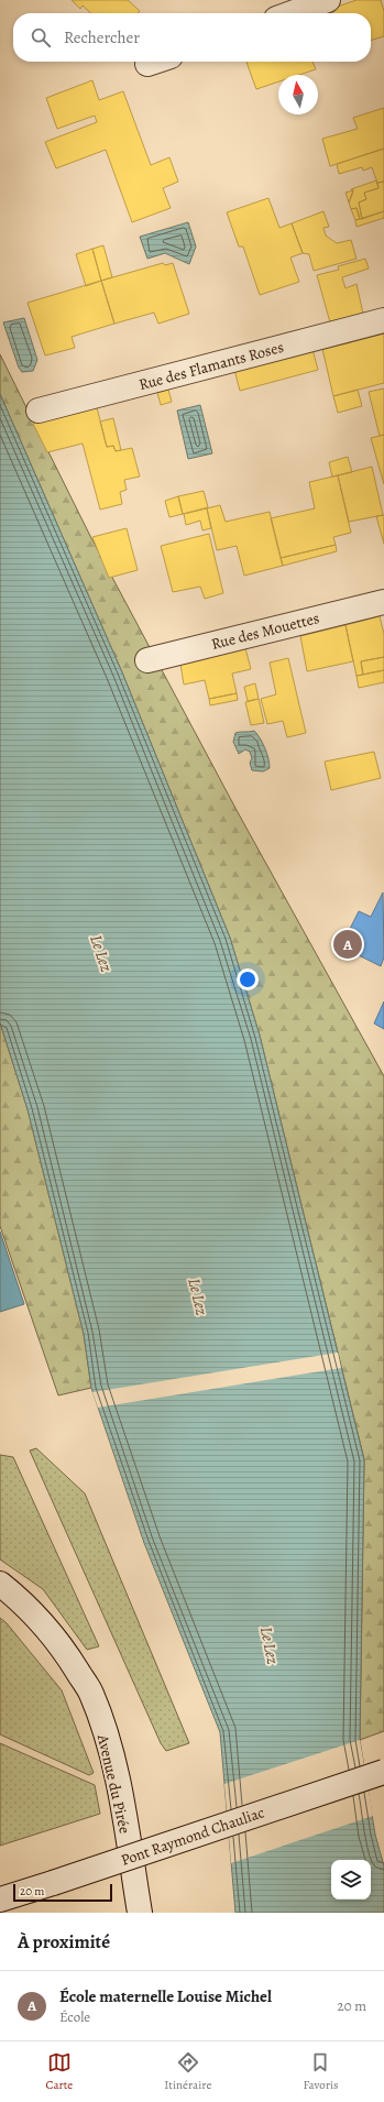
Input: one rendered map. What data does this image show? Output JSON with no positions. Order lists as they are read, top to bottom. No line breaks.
{"streets":{"main road":["Rue des Flamants Roses","Rue des Mouettes","Avenue du Pirée","Pont Raymond Chauliac"]},"water":["Le Lez"],"scale_bar":"20 m","north":"top","page":{"search":"Rechercher","pins":"A","scale":"20 m","heading":"À proximité","list":[{"mark":"A","name":"École maternelle Louise Michel","note":"École","value":"20 m"}],"nav":["Carte","Itinéraire","Favoris"]}}
